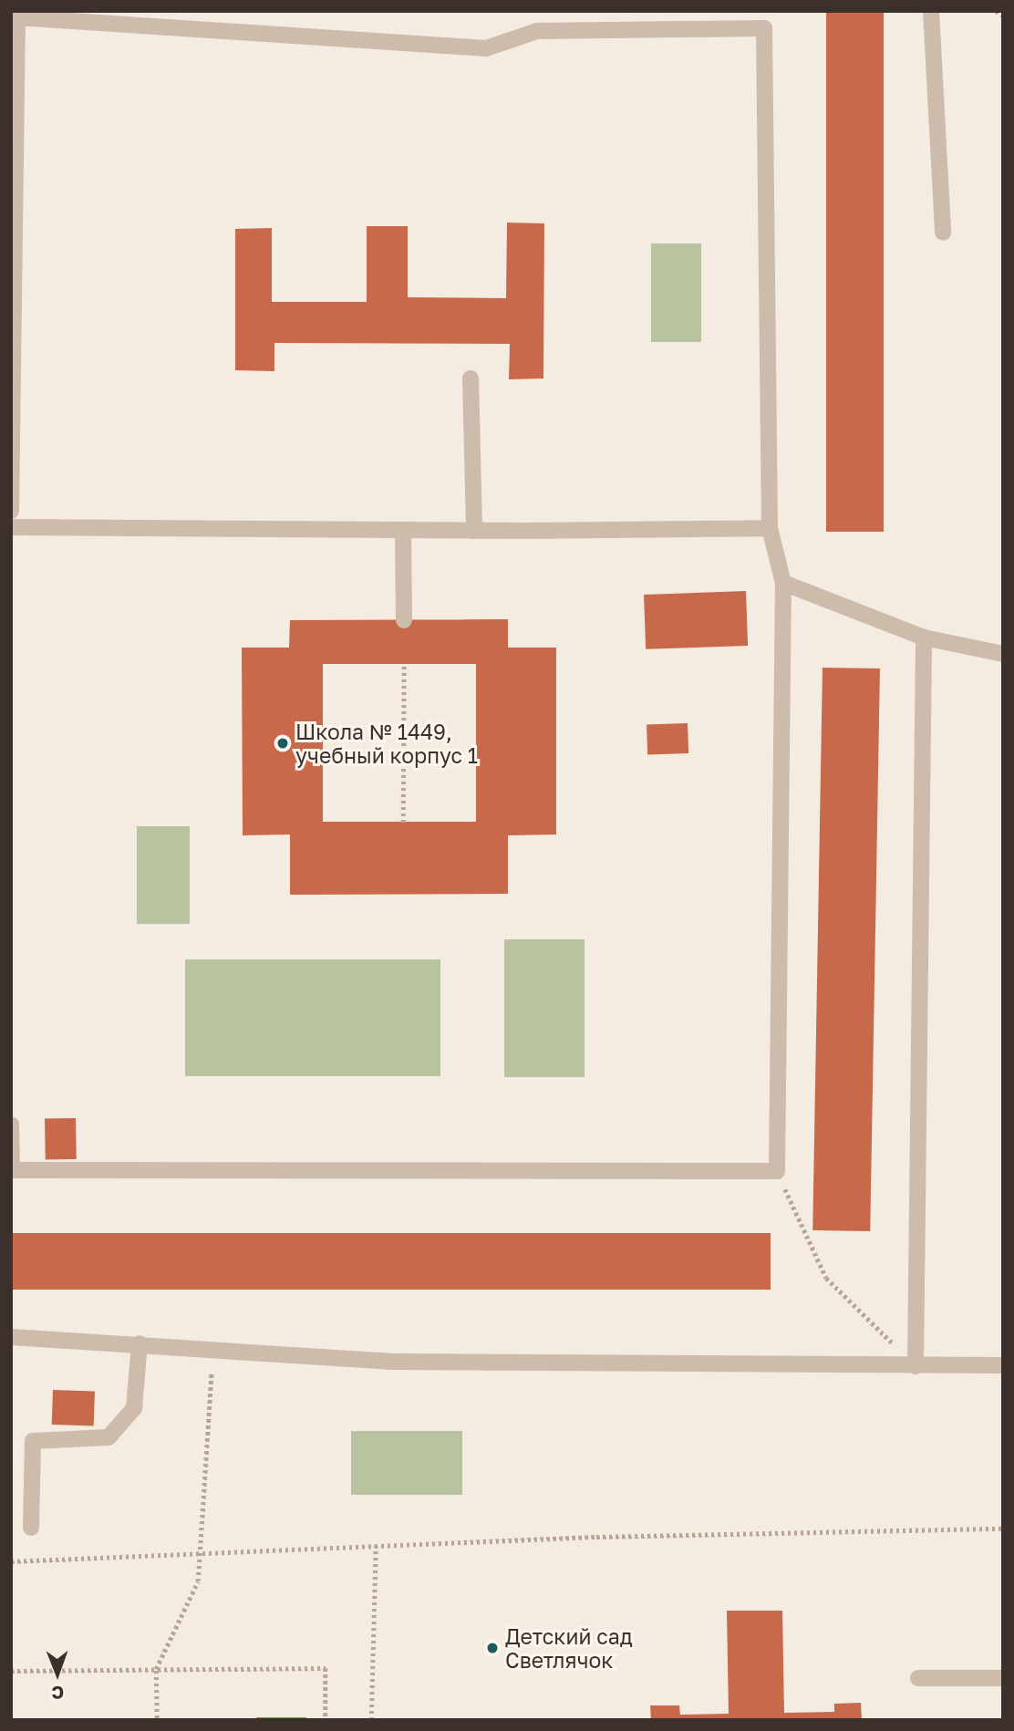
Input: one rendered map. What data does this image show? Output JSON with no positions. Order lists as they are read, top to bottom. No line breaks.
{"places":["Школа № 1449, учебный корпус 1","Детский сад Светлячок"],"north":"bottom"}
